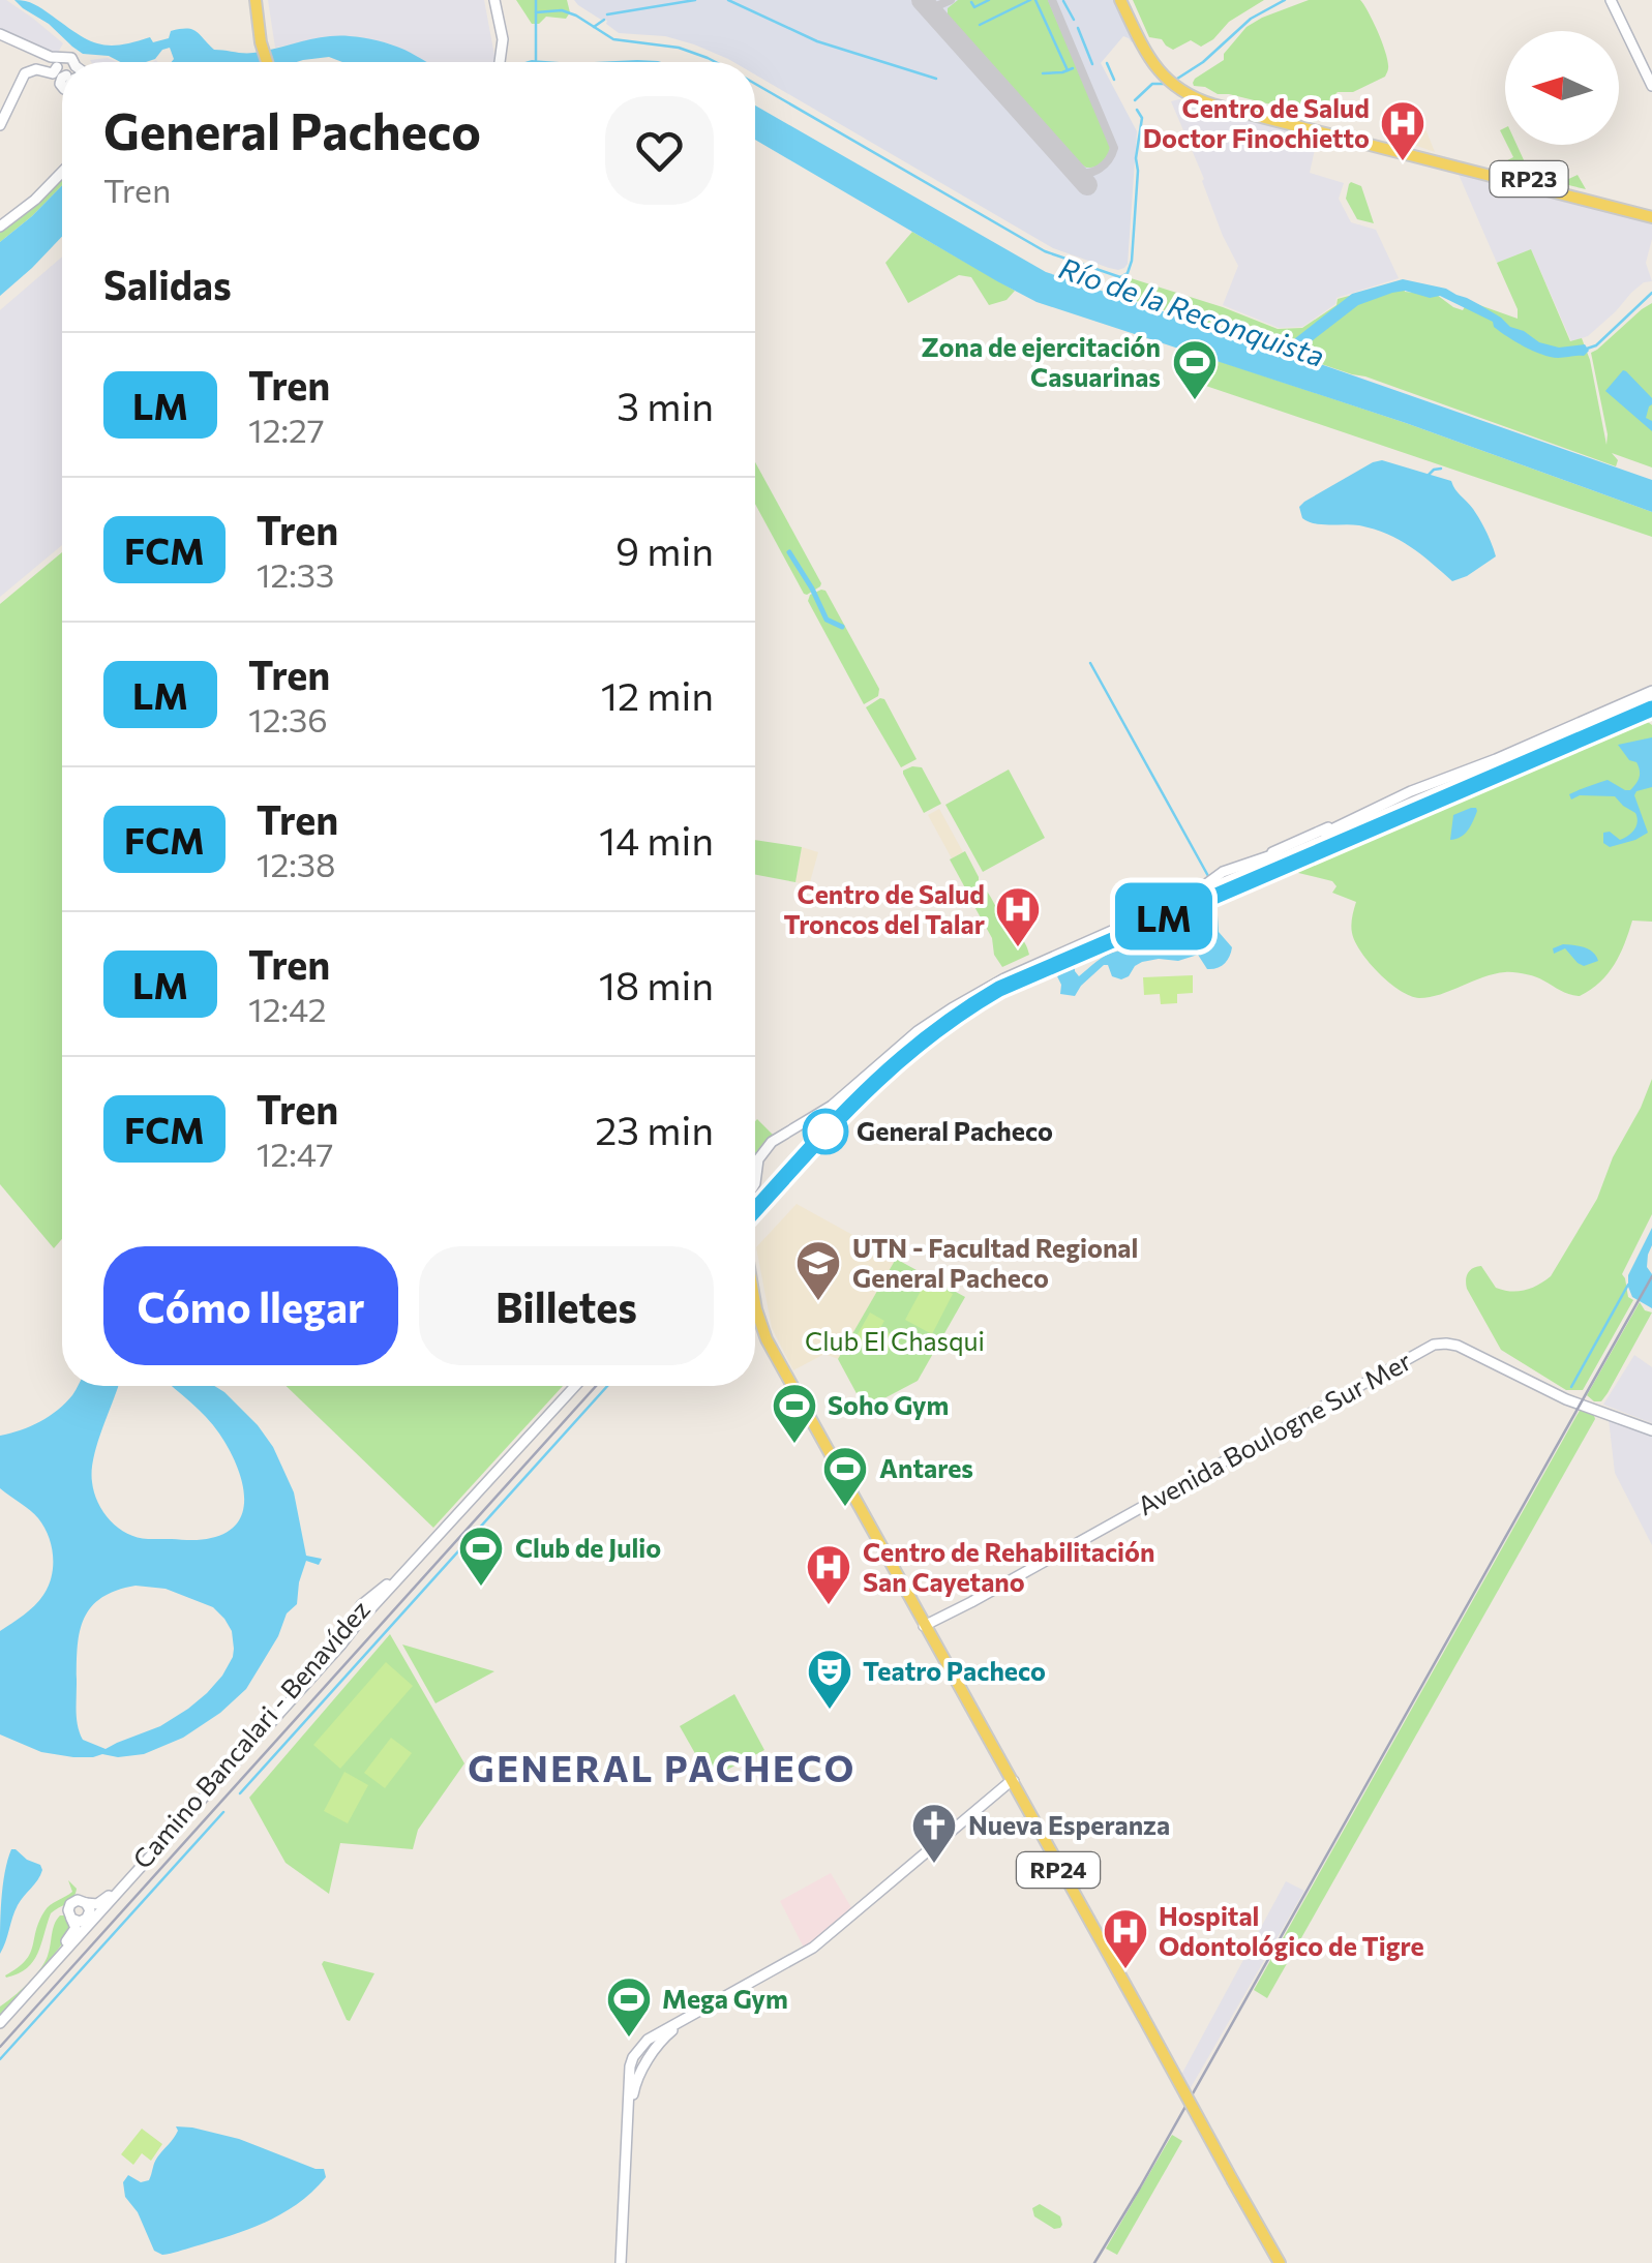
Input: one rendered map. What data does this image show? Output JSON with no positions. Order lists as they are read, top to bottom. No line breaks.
{"streets":{"main road":["RP23","Avenida Boulogne Sur Mer","Camino Bancalari - Benavídez","RP24"]},"crossings":[["Avenida Boulogne Sur Mer","RP24"]],"districts":["GENERAL PACHECO"],"water":["Río de la Reconquista"],"parks":["Club El Chasqui"],"places":{"hospital":["Centro de Salud Doctor Finochietto","Centro de Salud Troncos del Talar","Centro de Rehabilitación San Cayetano","Hospital Odontológico de Tigre"],"sports":["Zona de ejercitación Casuarinas","Soho Gym","Antares","Club de Julio","Mega Gym"],"other":["General Pacheco"],"school or university":["UTN - Facultad Regional General Pacheco"],"theatre":["Teatro Pacheco"],"church":["Nueva Esperanza"]},"north":"left","page":{"on_map":"LM","heading":[["General Pacheco","Tren"],"Salidas"],"list":[{"mark":"LM","name":"Tren","note":"12:27","value":"3 min"},{"mark":"FCM","name":"Tren","note":"12:33","value":"9 min"},{"mark":"LM","name":"Tren","note":"12:36","value":"12 min"},{"mark":"FCM","name":"Tren","note":"12:38","value":"14 min"},{"mark":"LM","name":"Tren","note":"12:42","value":"18 min"},{"mark":"FCM","name":"Tren","note":"12:47","value":"23 min"}],"buttons":["Cómo llegar","Billetes"]}}
